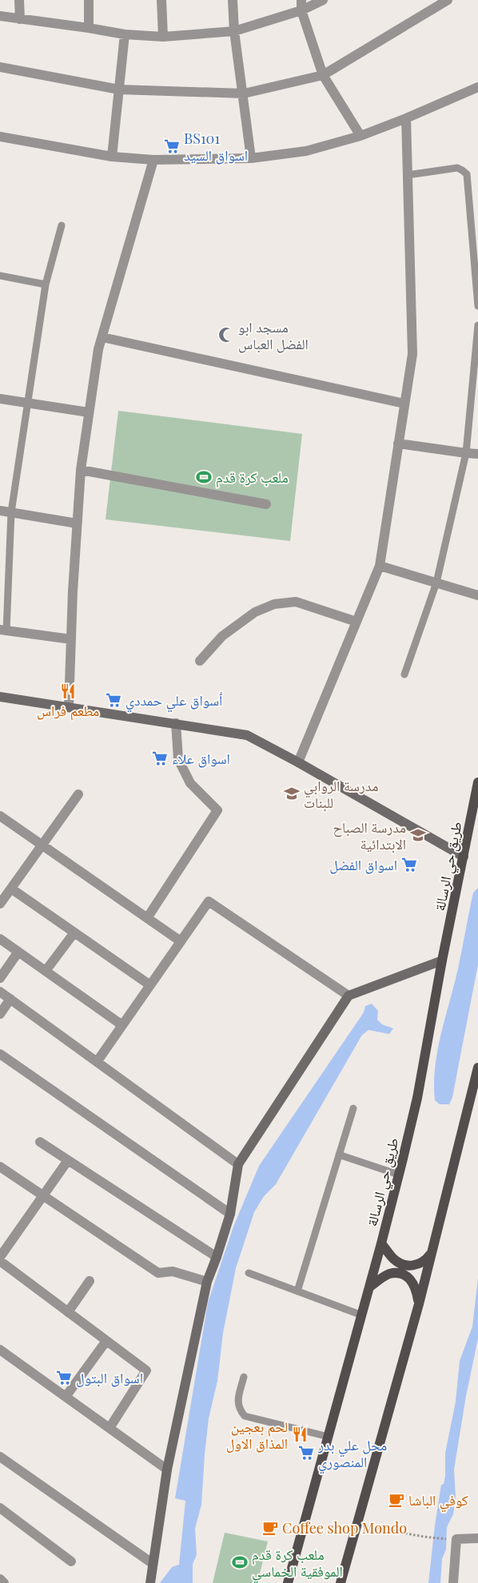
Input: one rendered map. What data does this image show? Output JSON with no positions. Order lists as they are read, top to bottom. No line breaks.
{"streets":{"main road":["طريق حي الرسالة"]},"places":{"supermarket":["BS101 اسواق السيد","ٲسواق علي حمددي","اسواق علاء","اسواق الفضل","اسواق البتول","محل علي بدر المنصوري"],"mosque":["مسجد ابو الفضل العباس"],"sports":["ملعب كرة قدم","ملعب كرة قدم الموفقية الخماسي"],"restaurant":["مطعم فراس","لحم بعجين المذاق الاول"],"school or university":["مدرسة الروابي للبنات","مدرسة الصباح الابتدائية"],"cafe":["كوفي الباشا","Coffee shop Mondo"]}}
